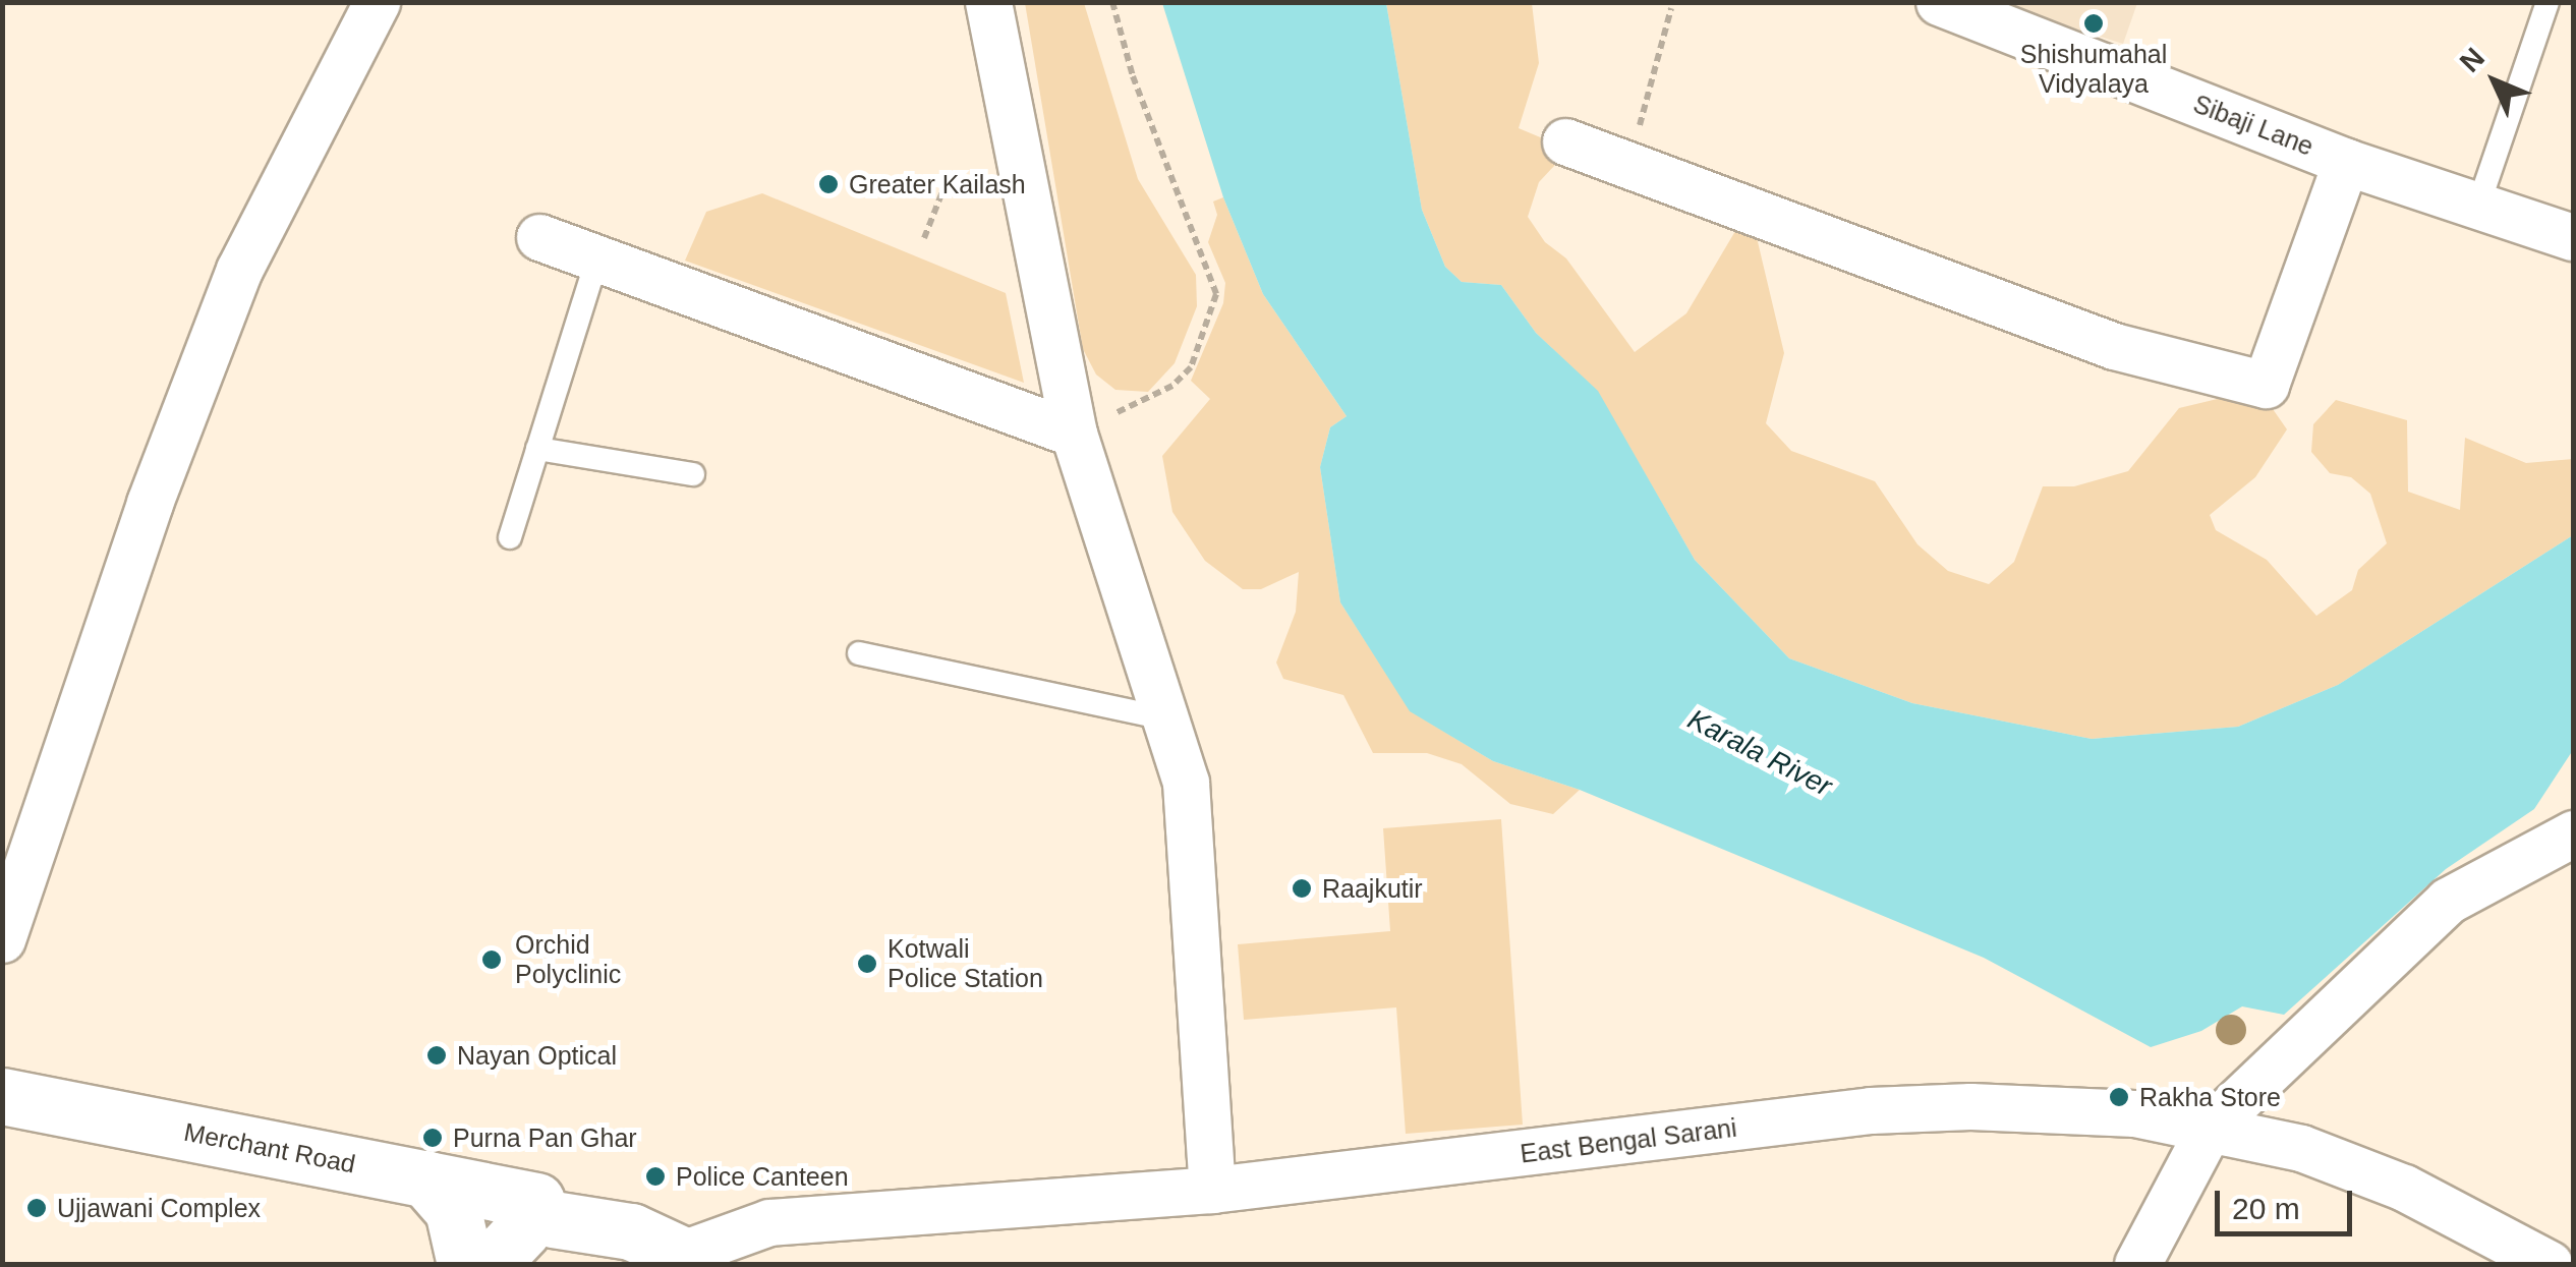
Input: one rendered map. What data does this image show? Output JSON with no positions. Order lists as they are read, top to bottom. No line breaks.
{"streets":{"street":["Sibaji Lane","East Bengal Sarani","Merchant Road"]},"crossings":[["East Bengal Sarani","Merchant Road"]],"water":["Karala River"],"places":["Shishumahal Vidyalaya","Greater Kailash","Raajkutir","Orchid Polyclinic","Kotwali Police Station","Nayan Optical","Rakha Store","Purna Pan Ghar","Police Canteen","Ujjawani Complex"],"scale_bar":"20 m","north":"top left"}
